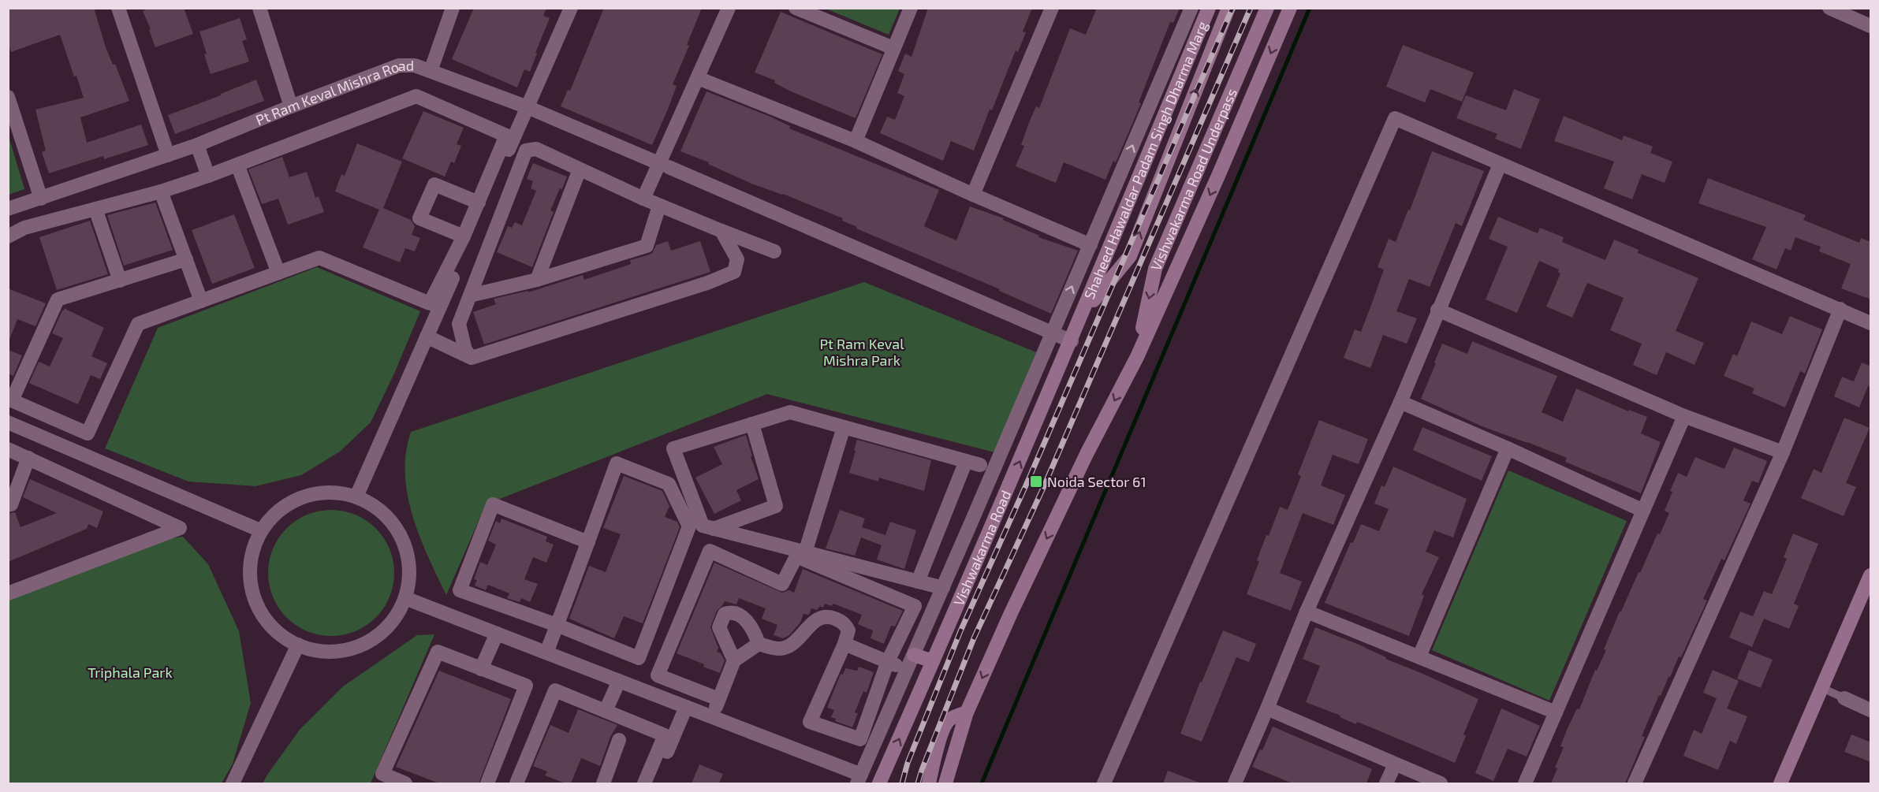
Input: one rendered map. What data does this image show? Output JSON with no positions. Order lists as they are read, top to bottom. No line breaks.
{"streets":{"main road":["Shaheed Hawaldar Padam Singh Dharma Marg","Vishwakarma Road Underpass","Vishwakarma Road"],"street":["Pt Ram Keval Mishra Road"]},"crossings":[["Pt Ram Keval Mishra Road","Vishwakarma Road"],["Shaheed Hawaldar Padam Singh Dharma Marg","Vishwakarma Road"]],"parks":["Pt Ram Keval Mishra Park","Triphala Park"],"places":{"transit":["Noida Sector 61"]}}
